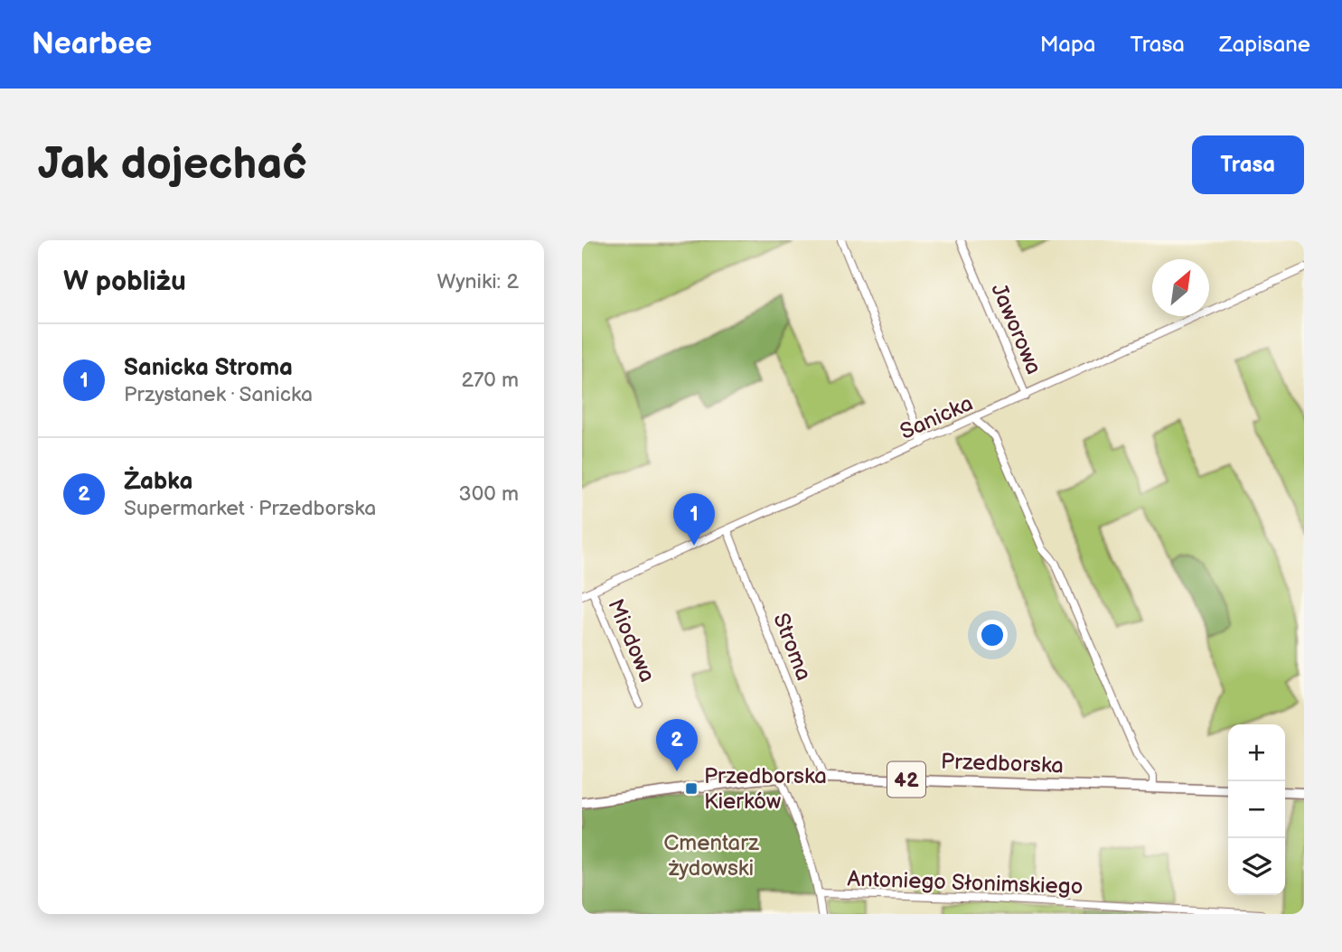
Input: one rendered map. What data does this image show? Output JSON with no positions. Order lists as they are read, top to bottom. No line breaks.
{"streets":{"main road":["Przedborska","42"],"street":["Jaworowa","Sanicka","Miodowa","Stroma","Antoniego Słonimskiego"]},"crossings":[["Jaworowa","Sanicka"],["Sanicka","Miodowa"],["Sanicka","Stroma"],["Stroma","Przedborska"]],"parks":["Cmentarz żydowski"],"places":{"transit":["Przedborska Kierków"]},"north":"top right","page":{"header":"Nearbee","nav":["Mapa","Trasa","Zapisane"],"buttons":"Trasa","title":"Jak dojechać","heading":["W pobliżu","Wyniki: 2"],"list":[{"mark":"1","name":"Sanicka Stroma","note":"Przystanek · Sanicka","value":"270 m"},{"mark":"2","name":"Żabka","note":"Supermarket · Przedborska","value":"300 m"}],"pins":["1","2"],"map_buttons":["+","−"]}}
